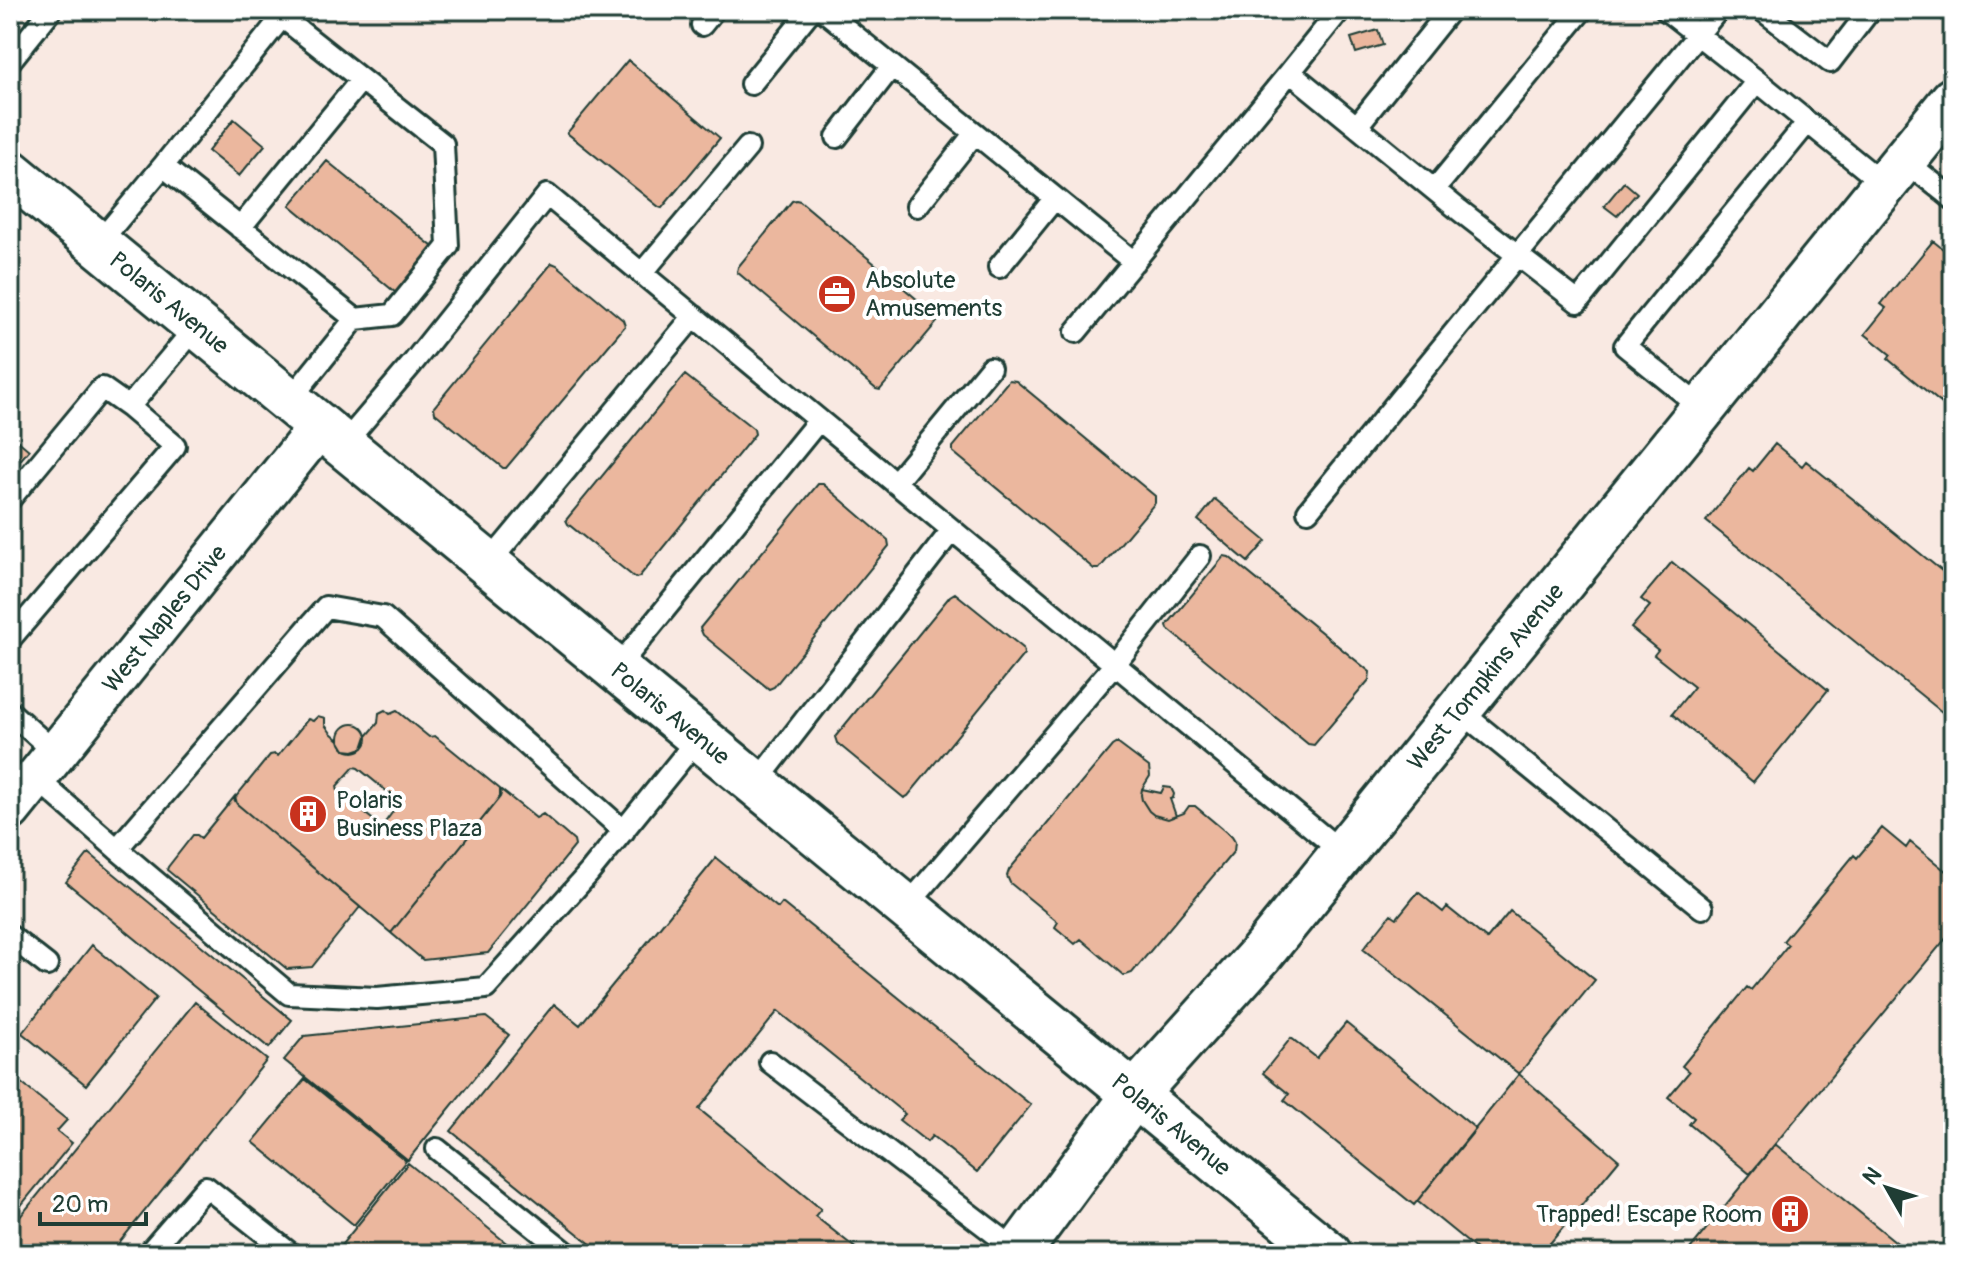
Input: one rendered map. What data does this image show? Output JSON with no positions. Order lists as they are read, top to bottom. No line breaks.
{"streets":{"street":["Polaris Avenue","West Naples Drive","West Tompkins Avenue"]},"crossings":[["Polaris Avenue","West Naples Drive"],["Polaris Avenue","West Tompkins Avenue"]],"places":{"office":["Absolute Amusements"],"building":["Polaris Business Plaza","Trapped! Escape Room"]},"scale_bar":"20 m","north":"top left"}
